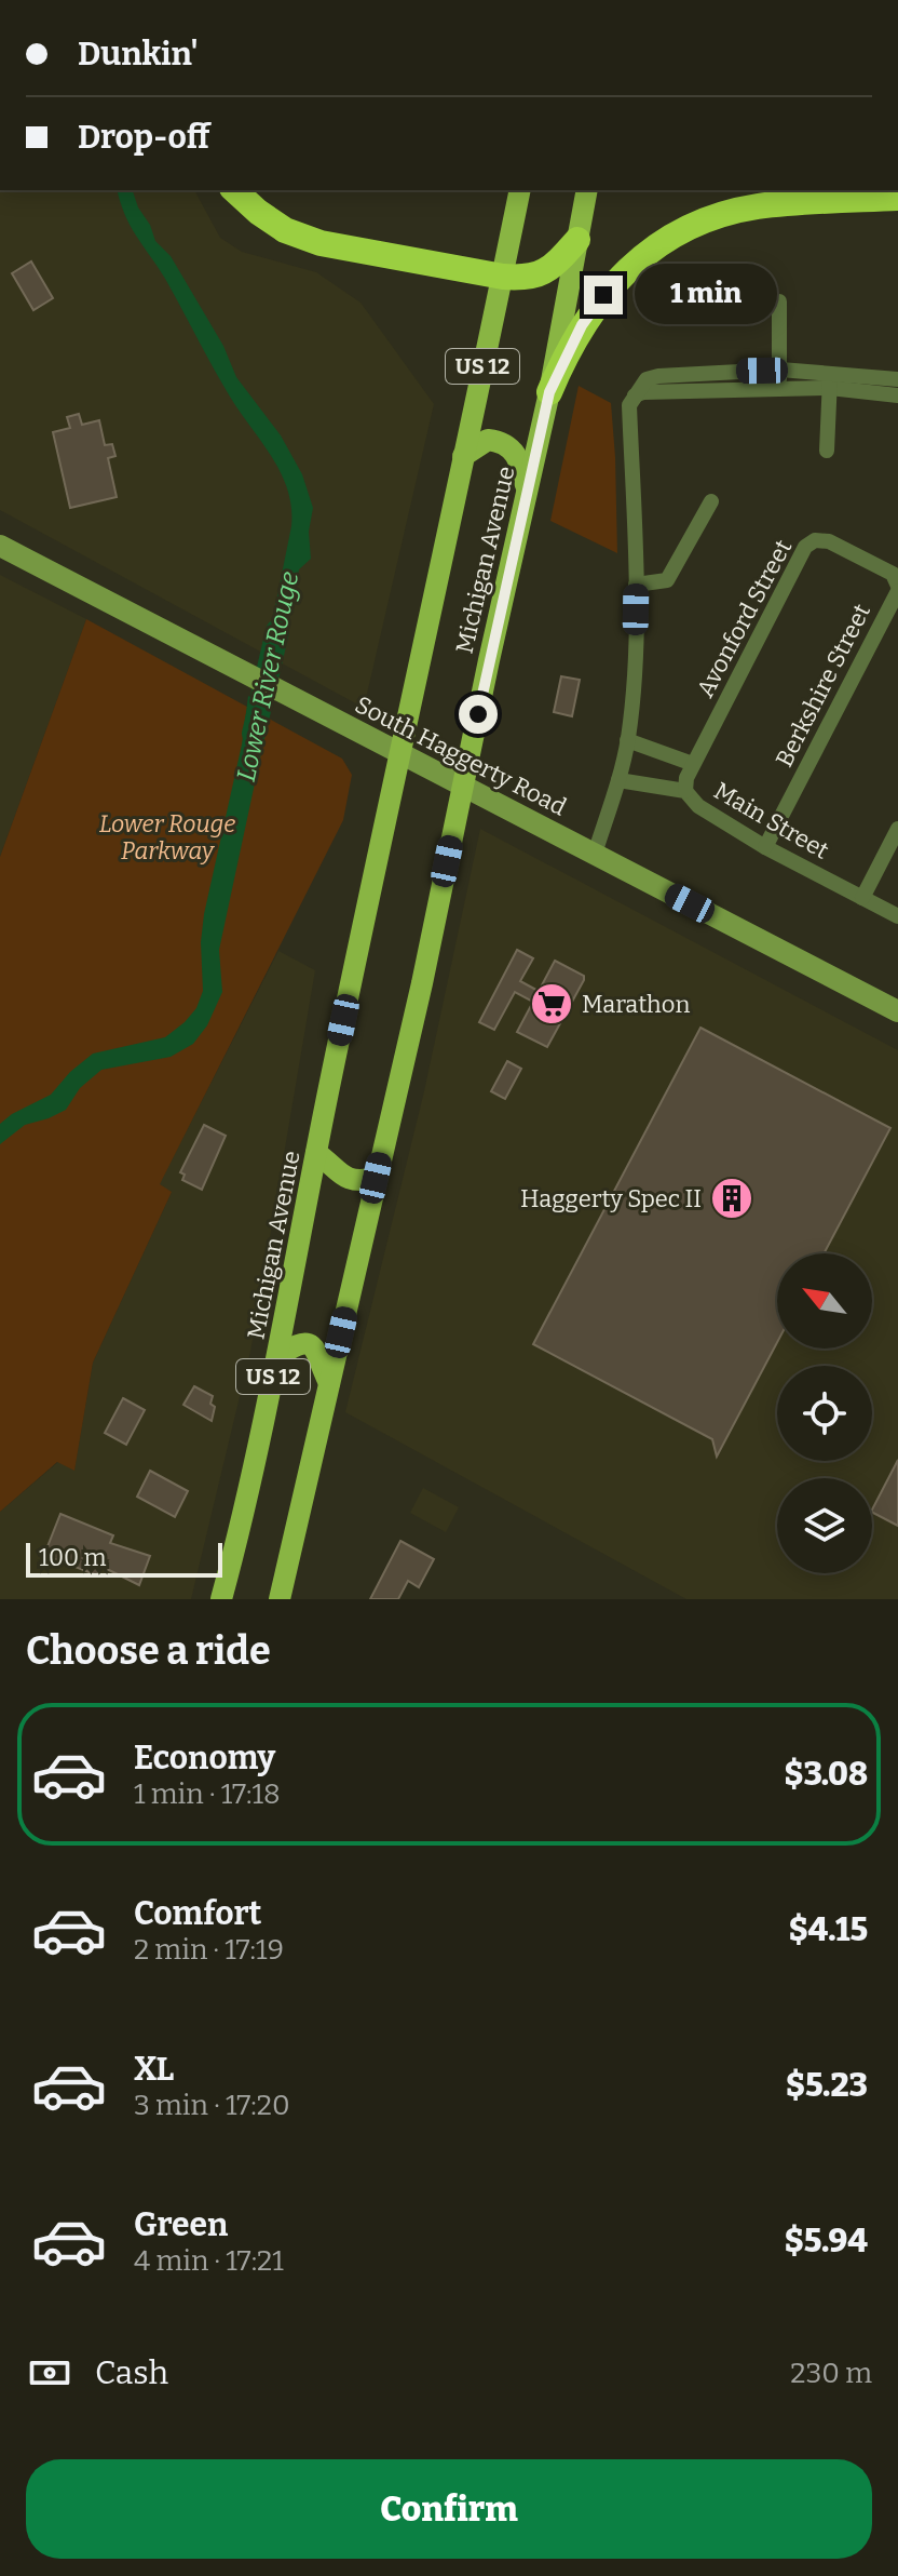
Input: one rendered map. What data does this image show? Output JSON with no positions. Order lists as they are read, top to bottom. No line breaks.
{"streets":{"main road":["US 12","Michigan Avenue","South Haggerty Road"],"street":["Avonford Street","Berkshire Street","Main Street"]},"crossings":[["Michigan Avenue","South Haggerty Road"],["Avonford Street","Berkshire Street"],["Avonford Street","Main Street"],["Berkshire Street","Main Street"]],"water":["Lower River Rouge"],"parks":["Lower Rouge Parkway"],"places":{"supermarket":["Marathon"],"building":["Haggerty Spec II"]},"scale_bar":"100 m","north":"top left","page":{"banner":["Dunkin'","Drop-off"],"bubble":"1 min","scale":"100 m","heading":"Choose a ride","list":[{"name":"Economy","note":"1 min · 17:18","value":"$3.08"},{"name":"Comfort","note":"2 min · 17:19","value":"$4.15"},{"name":"XL","note":"3 min · 17:20","value":"$5.23"},{"name":"Green","note":"4 min · 17:21","value":"$5.94"}],"pay":["Cash","230 m"],"buttons":"Confirm"}}
